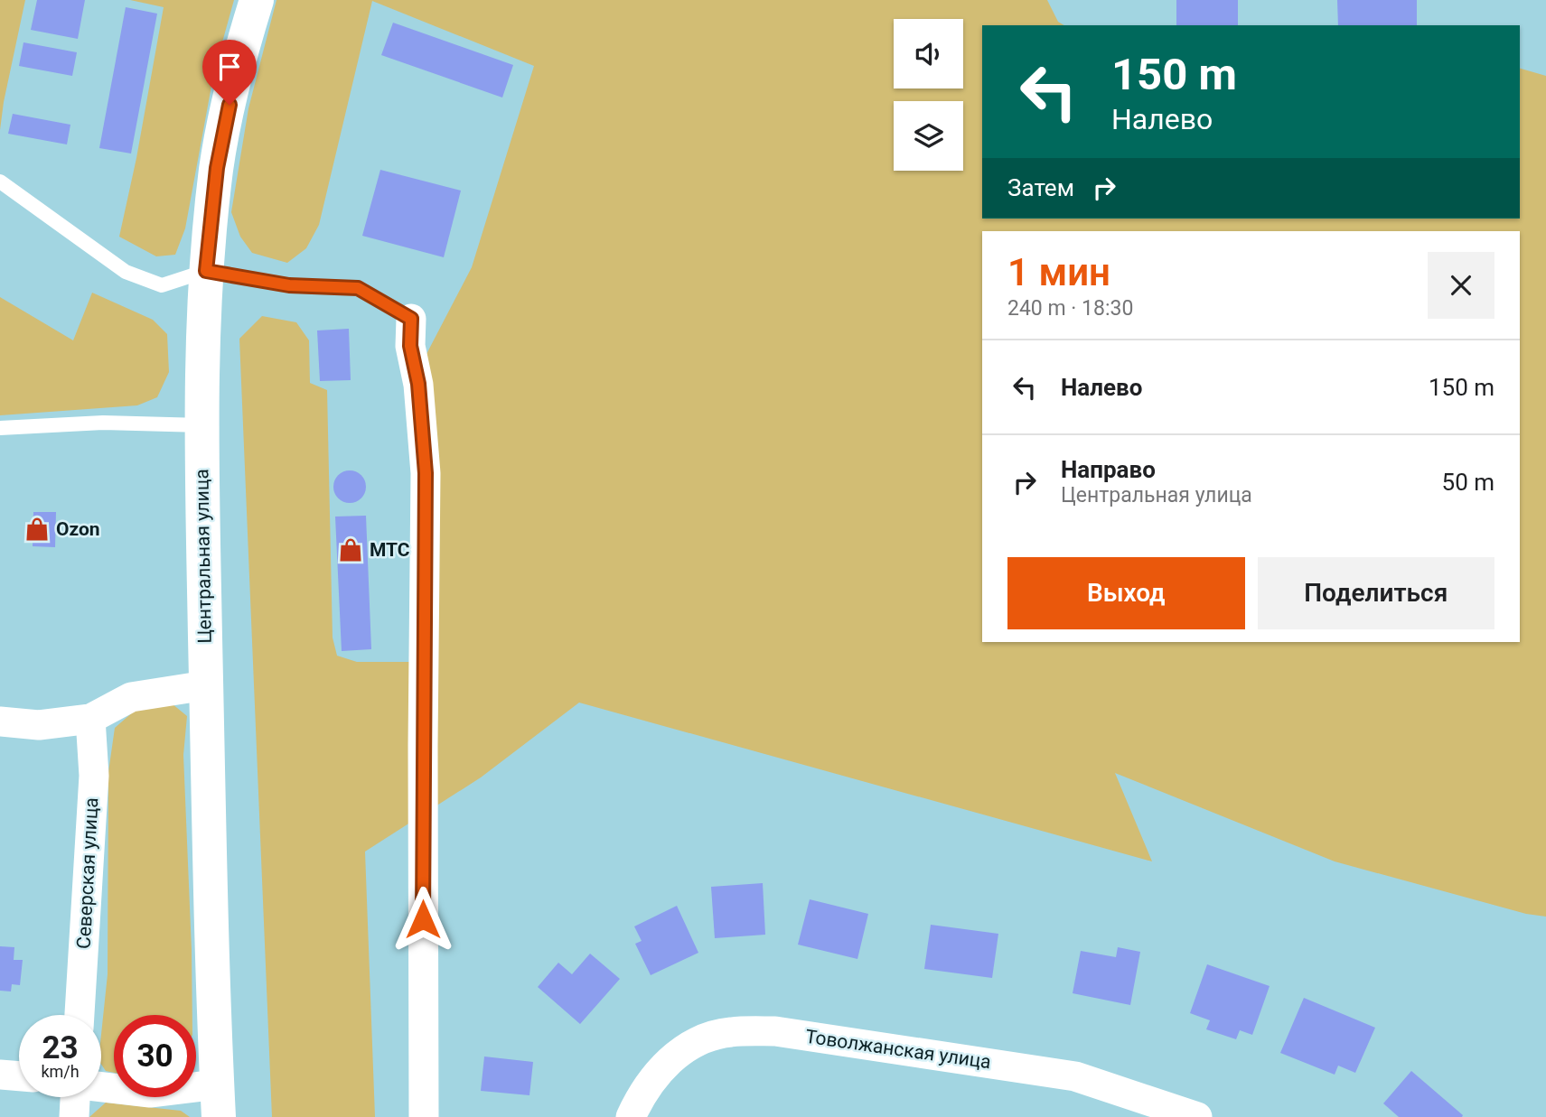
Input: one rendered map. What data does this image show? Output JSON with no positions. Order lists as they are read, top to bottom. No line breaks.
{"streets":{"street":["Центральная улица","Северская улица","Товолжанская улица"]},"places":{"shop":["Ozon","МТС"]},"page":{"turn":["150 m","Налево"],"then":"Затем","heading":["1 мин","240 m · 18:30"],"list":[{"name":"Налево","value":"150 m"},{"name":"Направо","note":"Центральная улица","value":"50 m"}],"buttons":["Выход","Поделиться"],"speed":"23 km/h","limit":"30"}}
